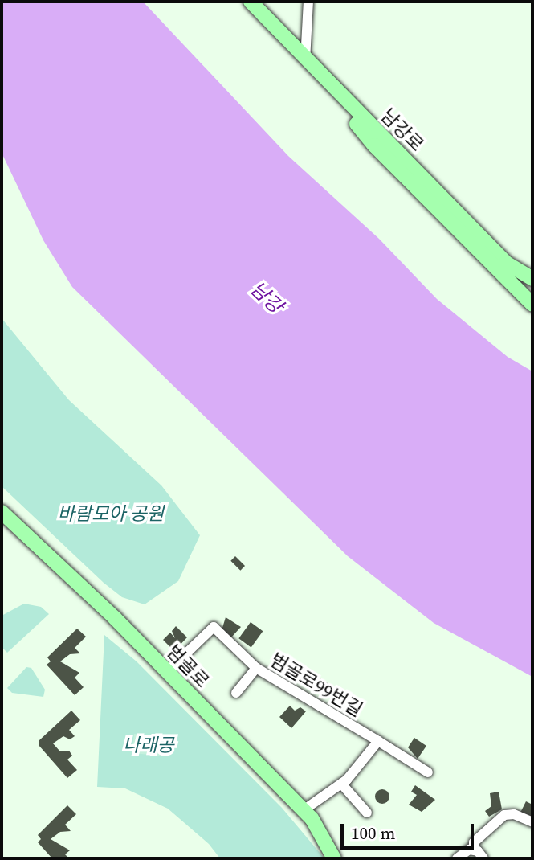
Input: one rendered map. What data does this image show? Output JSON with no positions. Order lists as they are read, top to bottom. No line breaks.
{"streets":{"street":["남강로","범골로","범골로99번길"]},"crossings":[["범골로","범골로99번길"]],"water":["남강"],"parks":["바람모아 공원","나래공"],"scale_bar":"100 m"}
